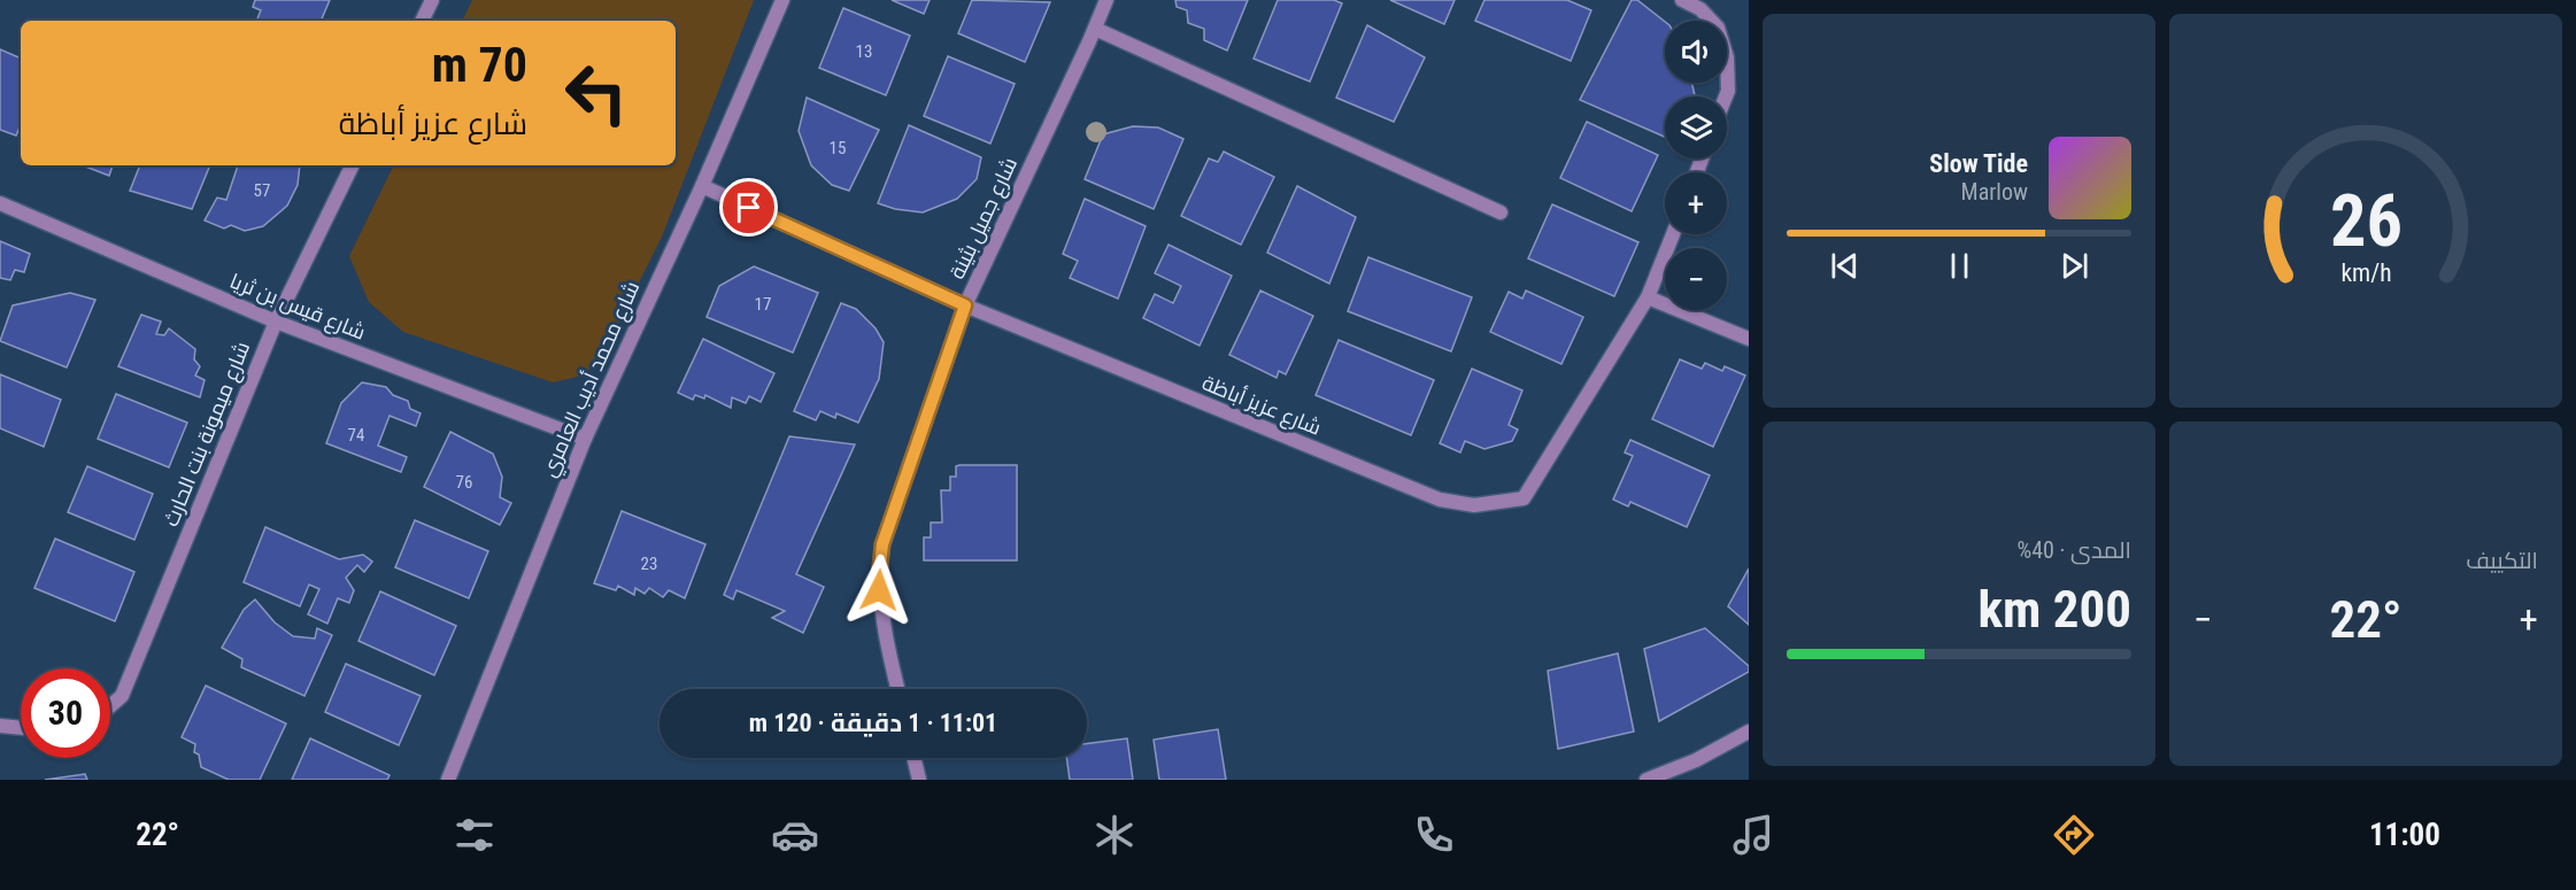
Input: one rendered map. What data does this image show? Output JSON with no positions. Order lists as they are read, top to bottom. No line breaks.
{"streets":{"street":["شارع جميل بثينة","شارع قيس بن ثريا","شارع محمد أديب العامري","شارع عزيز أباظة","شارع ميمونة بنت الحارث"]},"crossings":[["شارع جميل بثينة","شارع عزيز أباظة"],["شارع قيس بن ثريا","شارع محمد أديب العامري"],["شارع قيس بن ثريا","شارع ميمونة بنت الحارث"],["شارع محمد أديب العامري","شارع عزيز أباظة"]],"house_numbers":["13","15","57","17","74","76","23"],"page":{"map_buttons":["+","−"],"turn":["70 m","شارع عزيز أباظة"],"song":["Slow Tide","Marlow"],"tile":["التكييف",["المدى · 40%","200 km"]],"heat":["−","22°","+"],"limit":"30","trip":"11:01 · 1 دقيقة · 120 m","tabs":["11:00","22°"],"gauge":["26","km/h"]}}
